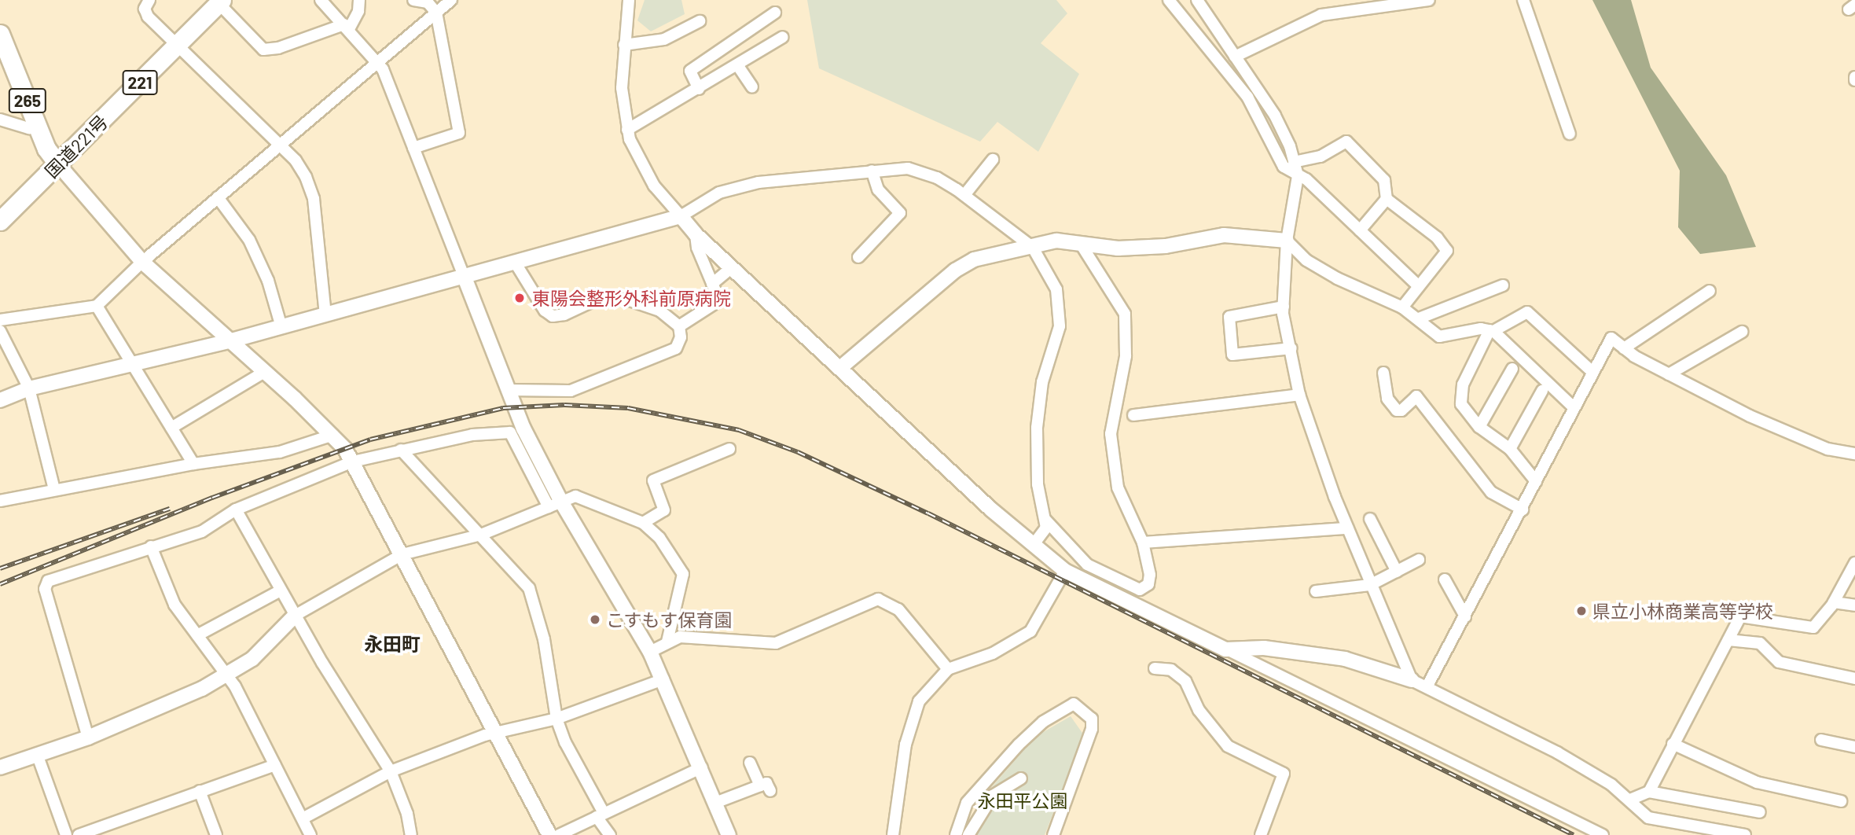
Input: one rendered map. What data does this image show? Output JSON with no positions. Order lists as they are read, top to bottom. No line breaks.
{"streets":{"highway":["221","265","国道221号"]},"crossings":[["265","国道221号"]],"districts":["永田町"],"parks":["永田平公園"],"places":["東陽会整形外科前原病院","県立小林商業高等学校","こすもす保育園"]}
